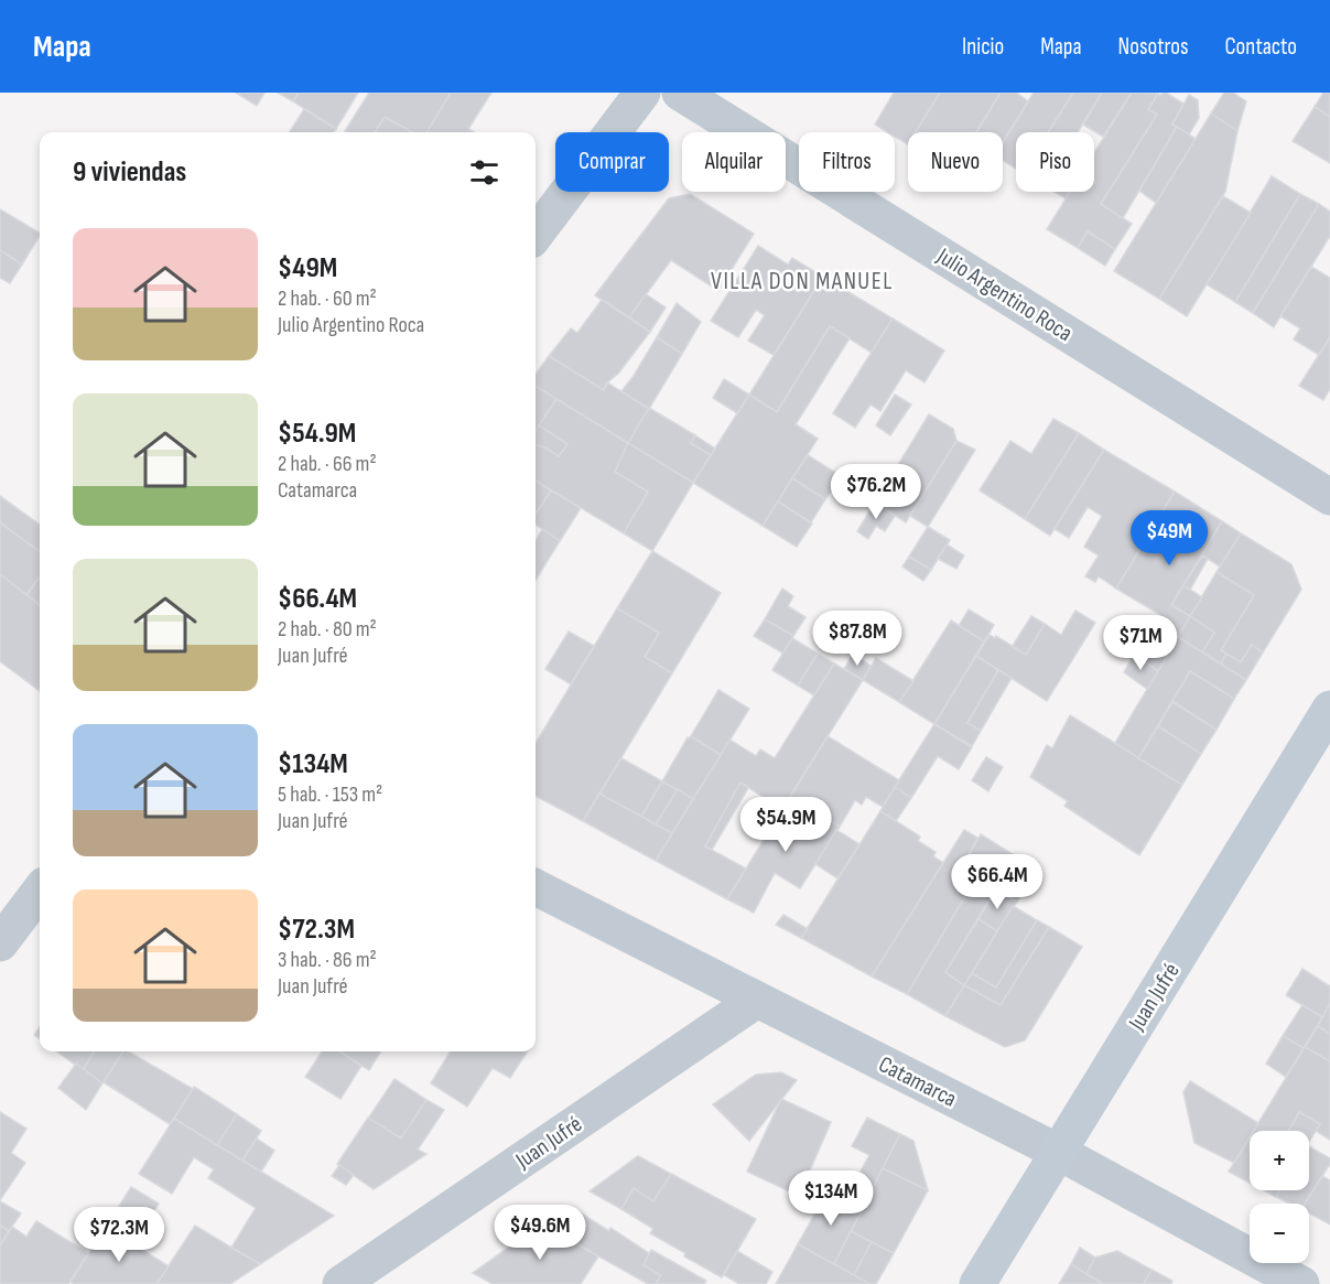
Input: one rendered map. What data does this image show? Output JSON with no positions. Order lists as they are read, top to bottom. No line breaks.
{"streets":{"street":["Julio Argentino Roca","Juan Jufré","Catamarca"]},"crossings":[["Juan Jufré","Catamarca"]],"districts":["VILLA DON MANUEL"],"page":{"header":"Mapa","nav":["Inicio","Mapa","Nosotros","Contacto"],"chip":["Comprar","Alquilar","Filtros","Nuevo","Piso"],"heading":"9 viviendas","list":[{"name":"$49M","note":"2 hab. · 60 m² · Julio Argentino Roca"},{"name":"$54.9M","note":"2 hab. · 66 m² · Catamarca"},{"name":"$66.4M","note":"2 hab. · 80 m² · Juan Jufré"},{"name":"$134M","note":"5 hab. · 153 m² · Juan Jufré"},{"name":"$72.3M","note":"3 hab. · 86 m² · Juan Jufré"}],"price":["$76.2M","$49M","$87.8M","$71M","$54.9M","$66.4M","$134M","$49.6M","$72.3M"],"map_buttons":["+","−"]}}
